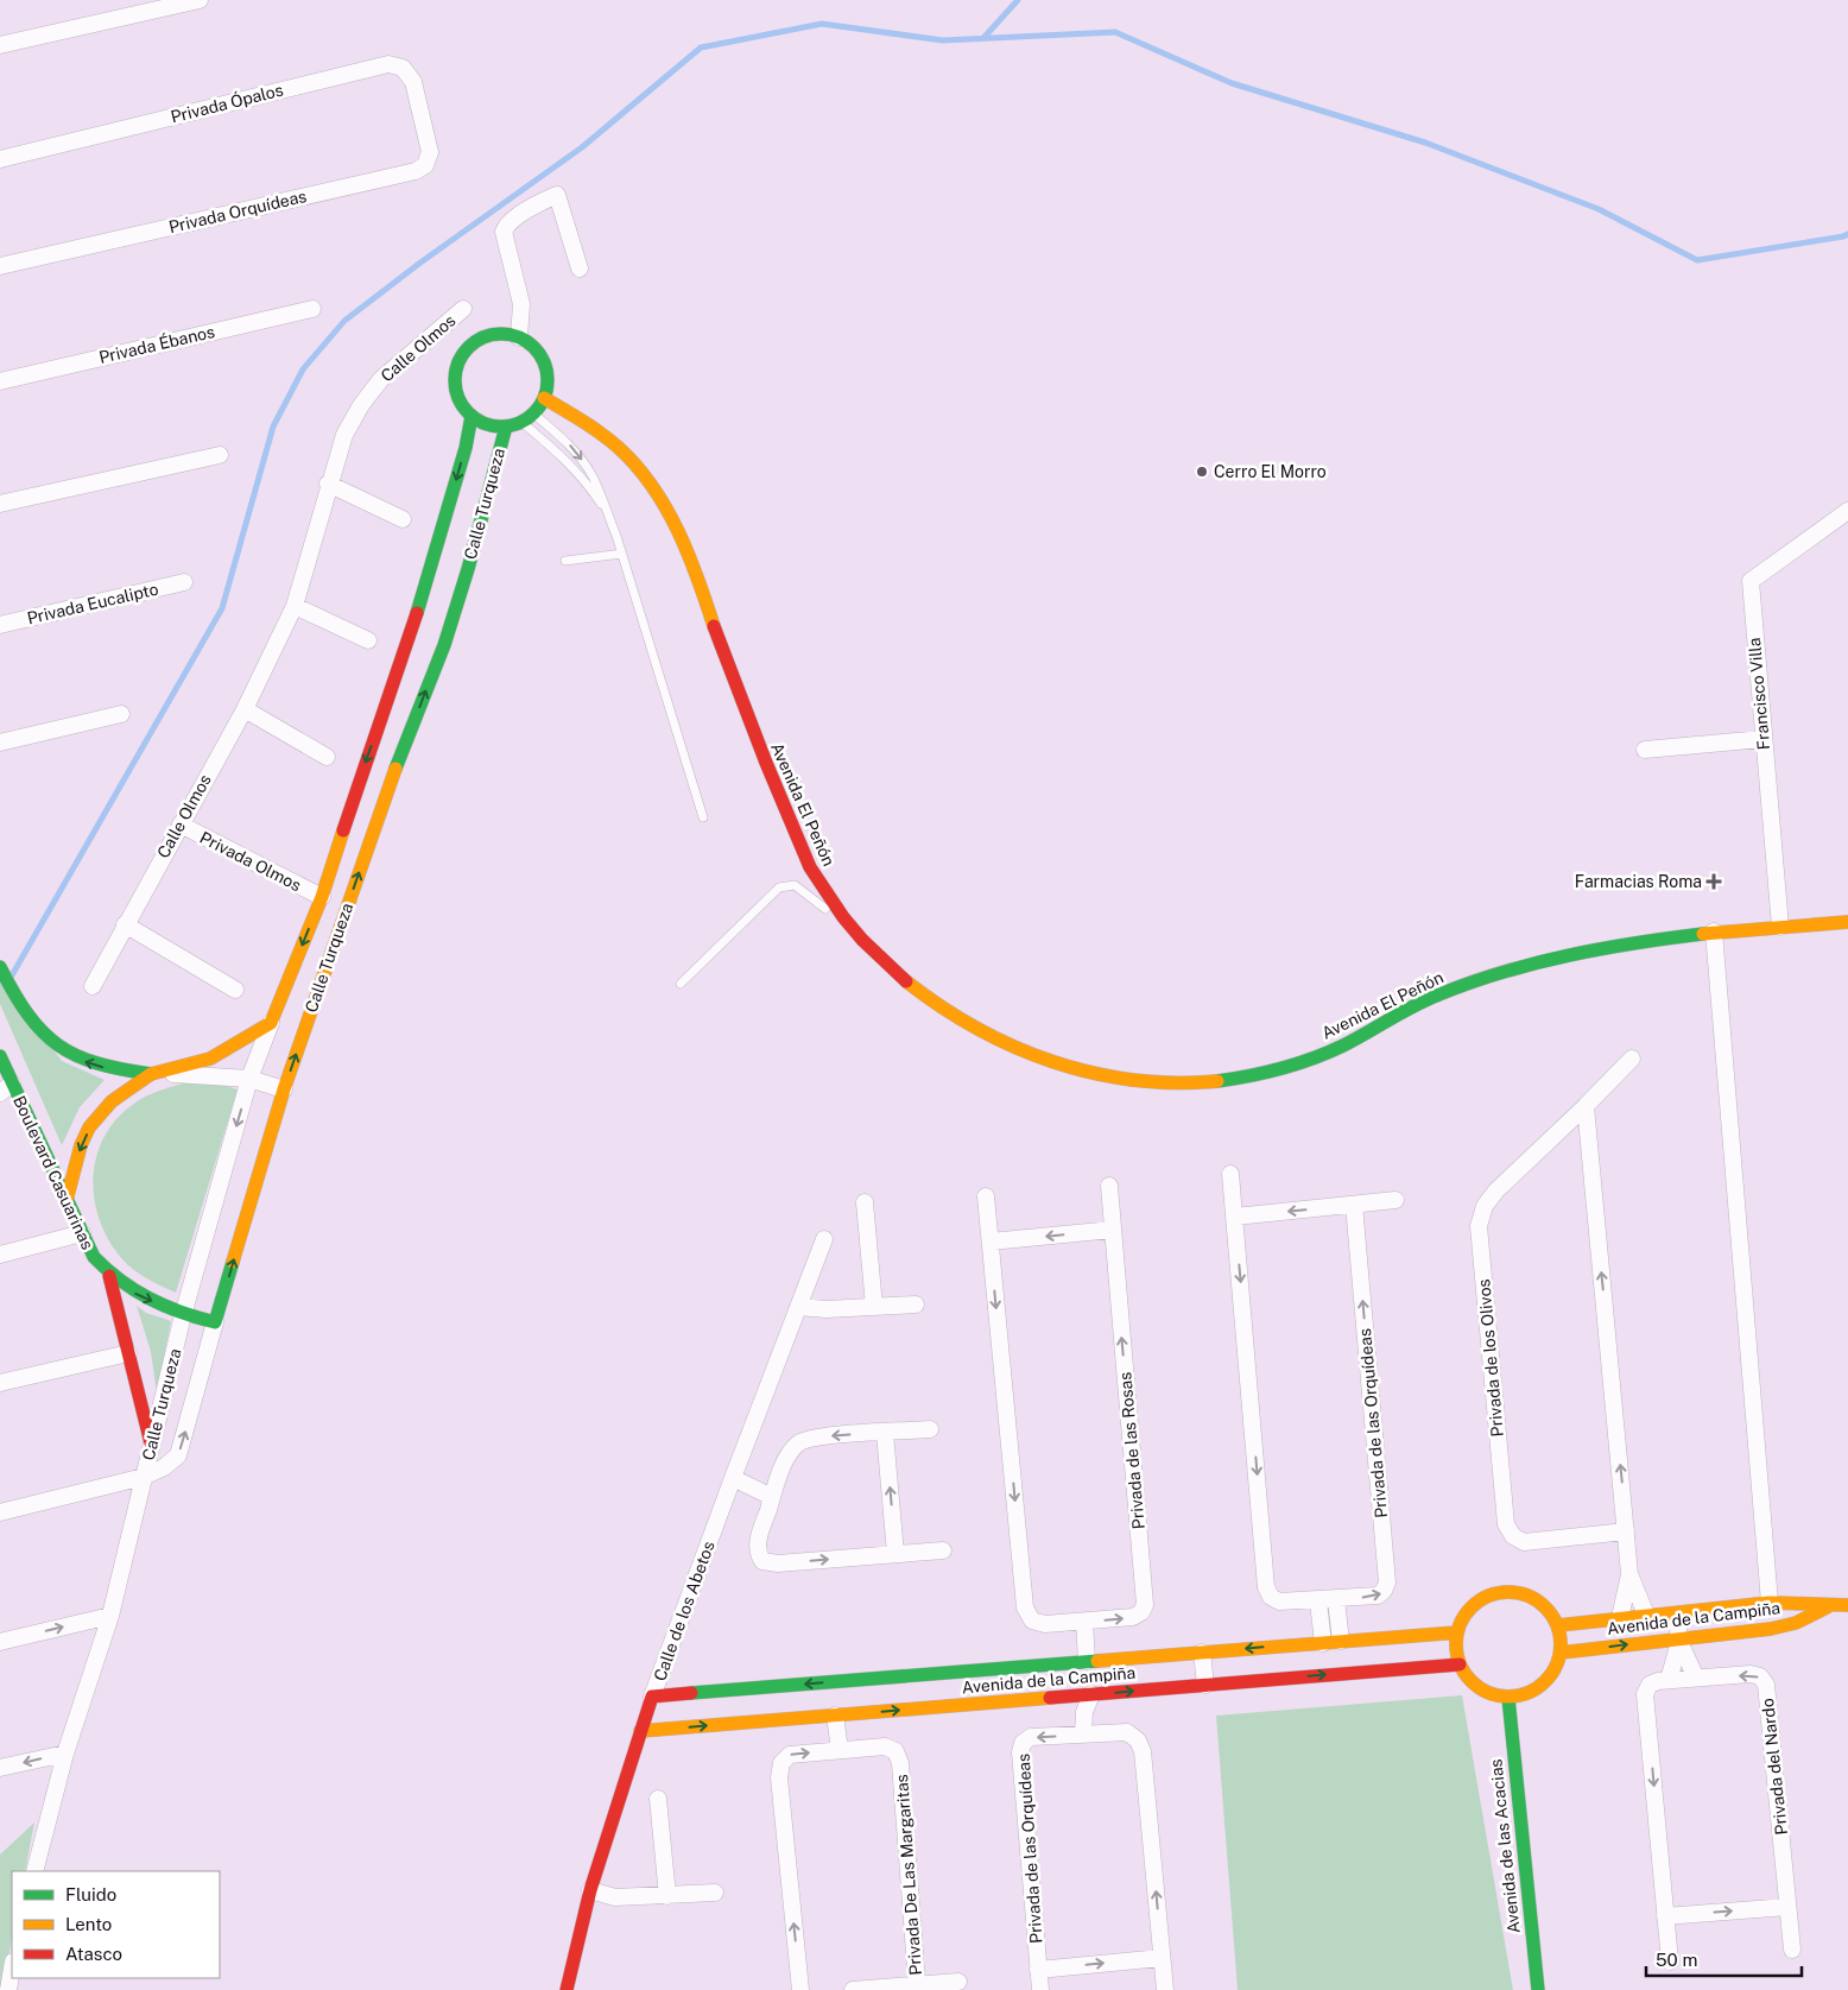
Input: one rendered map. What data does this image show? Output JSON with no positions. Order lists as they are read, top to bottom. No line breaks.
{"streets":{"street":["Privada Ópalos","Privada Orquídeas","Privada Ébanos","Calle Olmos","Calle Turqueza","Privada Eucalipto","Francisco Villa","Avenida El Peñón","Privada Olmos","Boulevard Casuarinas","Privada de los Olivos","Privada de las Orquídeas","Privada de las Rosas","Calle de los Abetos","Avenida de la Campiña","Privada del Nardo","Avenida de las Acacias","Privada De Las Margaritas"]},"crossings":[["Privada Ópalos","Privada Orquídeas"],["Calle Olmos","Privada Olmos"],["Calle Turqueza","Avenida El Peñón"],["Calle Turqueza","Privada Olmos"],["Calle Turqueza","Boulevard Casuarinas"],["Francisco Villa","Avenida El Peñón"],["Calle de los Abetos","Avenida de la Campiña"],["Avenida de la Campiña","Avenida de las Acacias"]],"places":{"other":["Cerro El Morro"],"health":["Farmacias Roma"]},"legend":["Fluido","Lento","Atasco"],"scale_bar":"50 m"}
